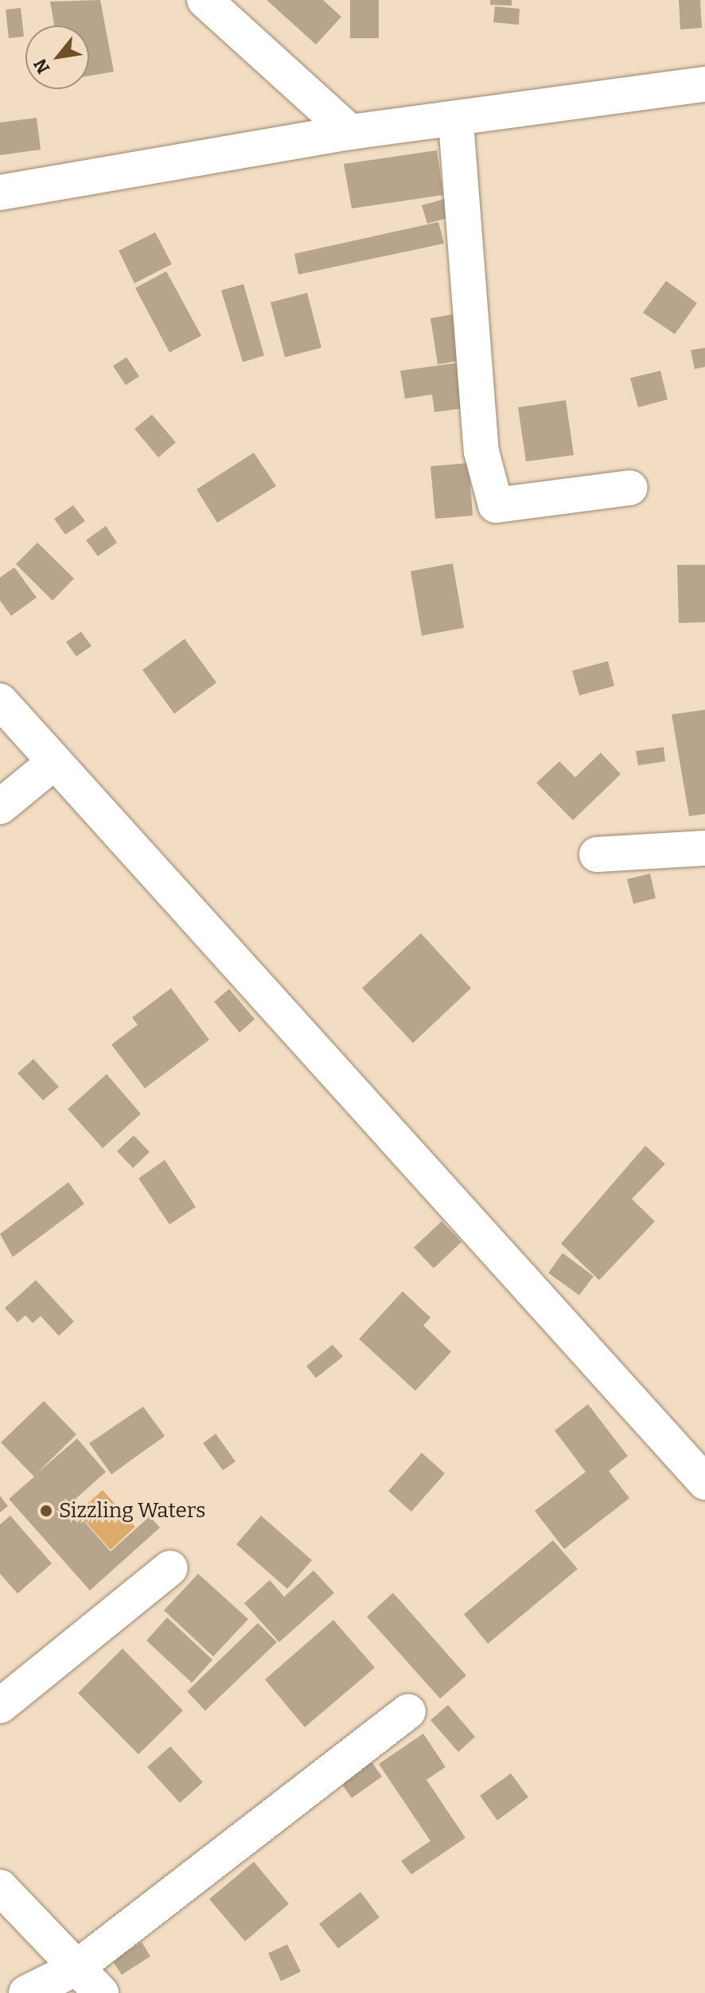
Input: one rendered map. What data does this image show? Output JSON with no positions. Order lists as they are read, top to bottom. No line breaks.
{"places":["Sizzling Waters"],"north":"bottom left"}
